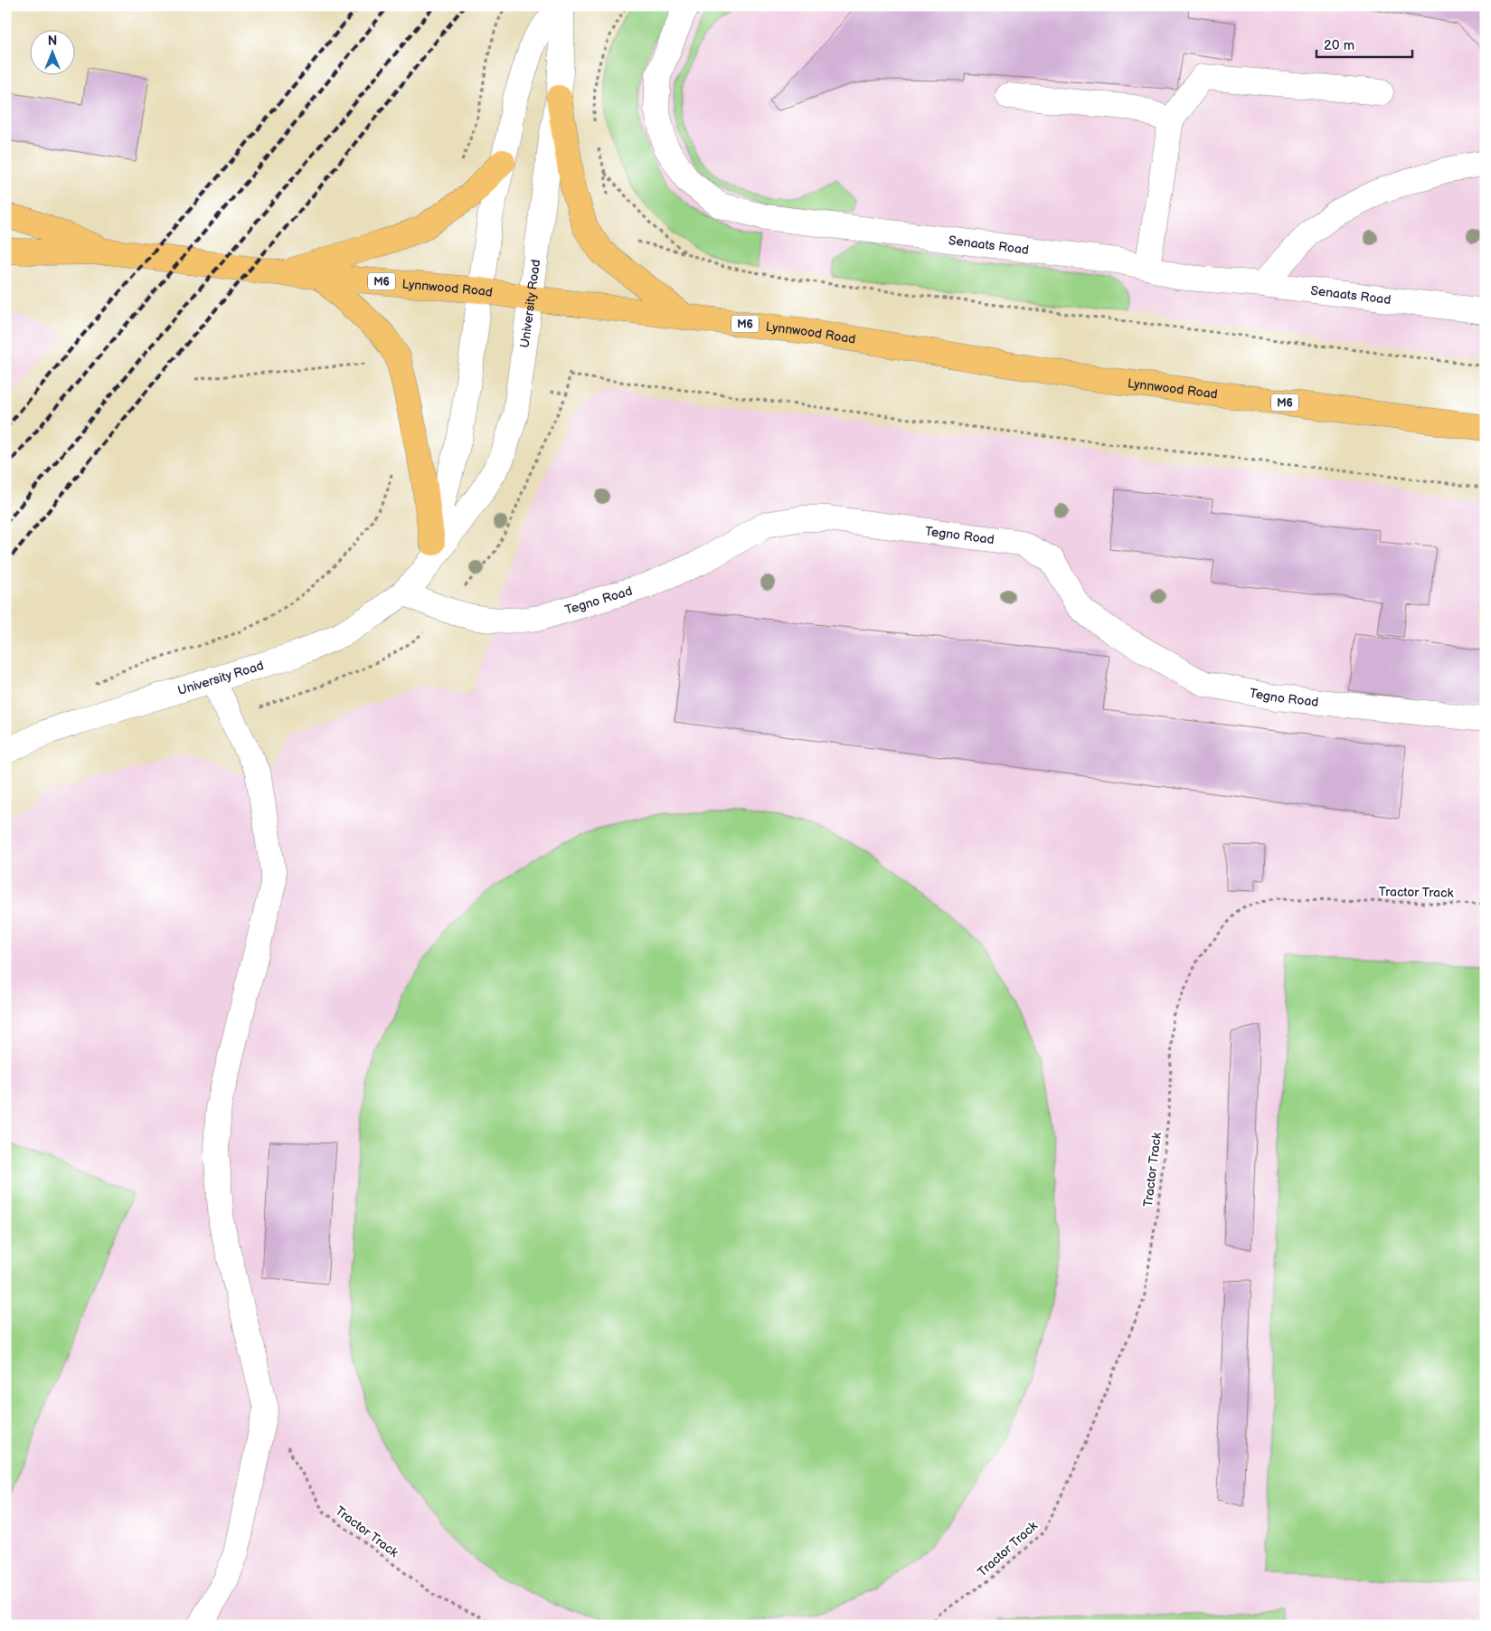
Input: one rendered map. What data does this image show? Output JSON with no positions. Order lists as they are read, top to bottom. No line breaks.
{"streets":{"main road":["M6","Lynnwood Road"],"street":["Senaats Road","University Road","Tegno Road"],"path":["Tractor Track"]},"crossings":[["Lynnwood Road","University Road"],["University Road","Tegno Road"]],"scale_bar":"20 m","north":"top"}
